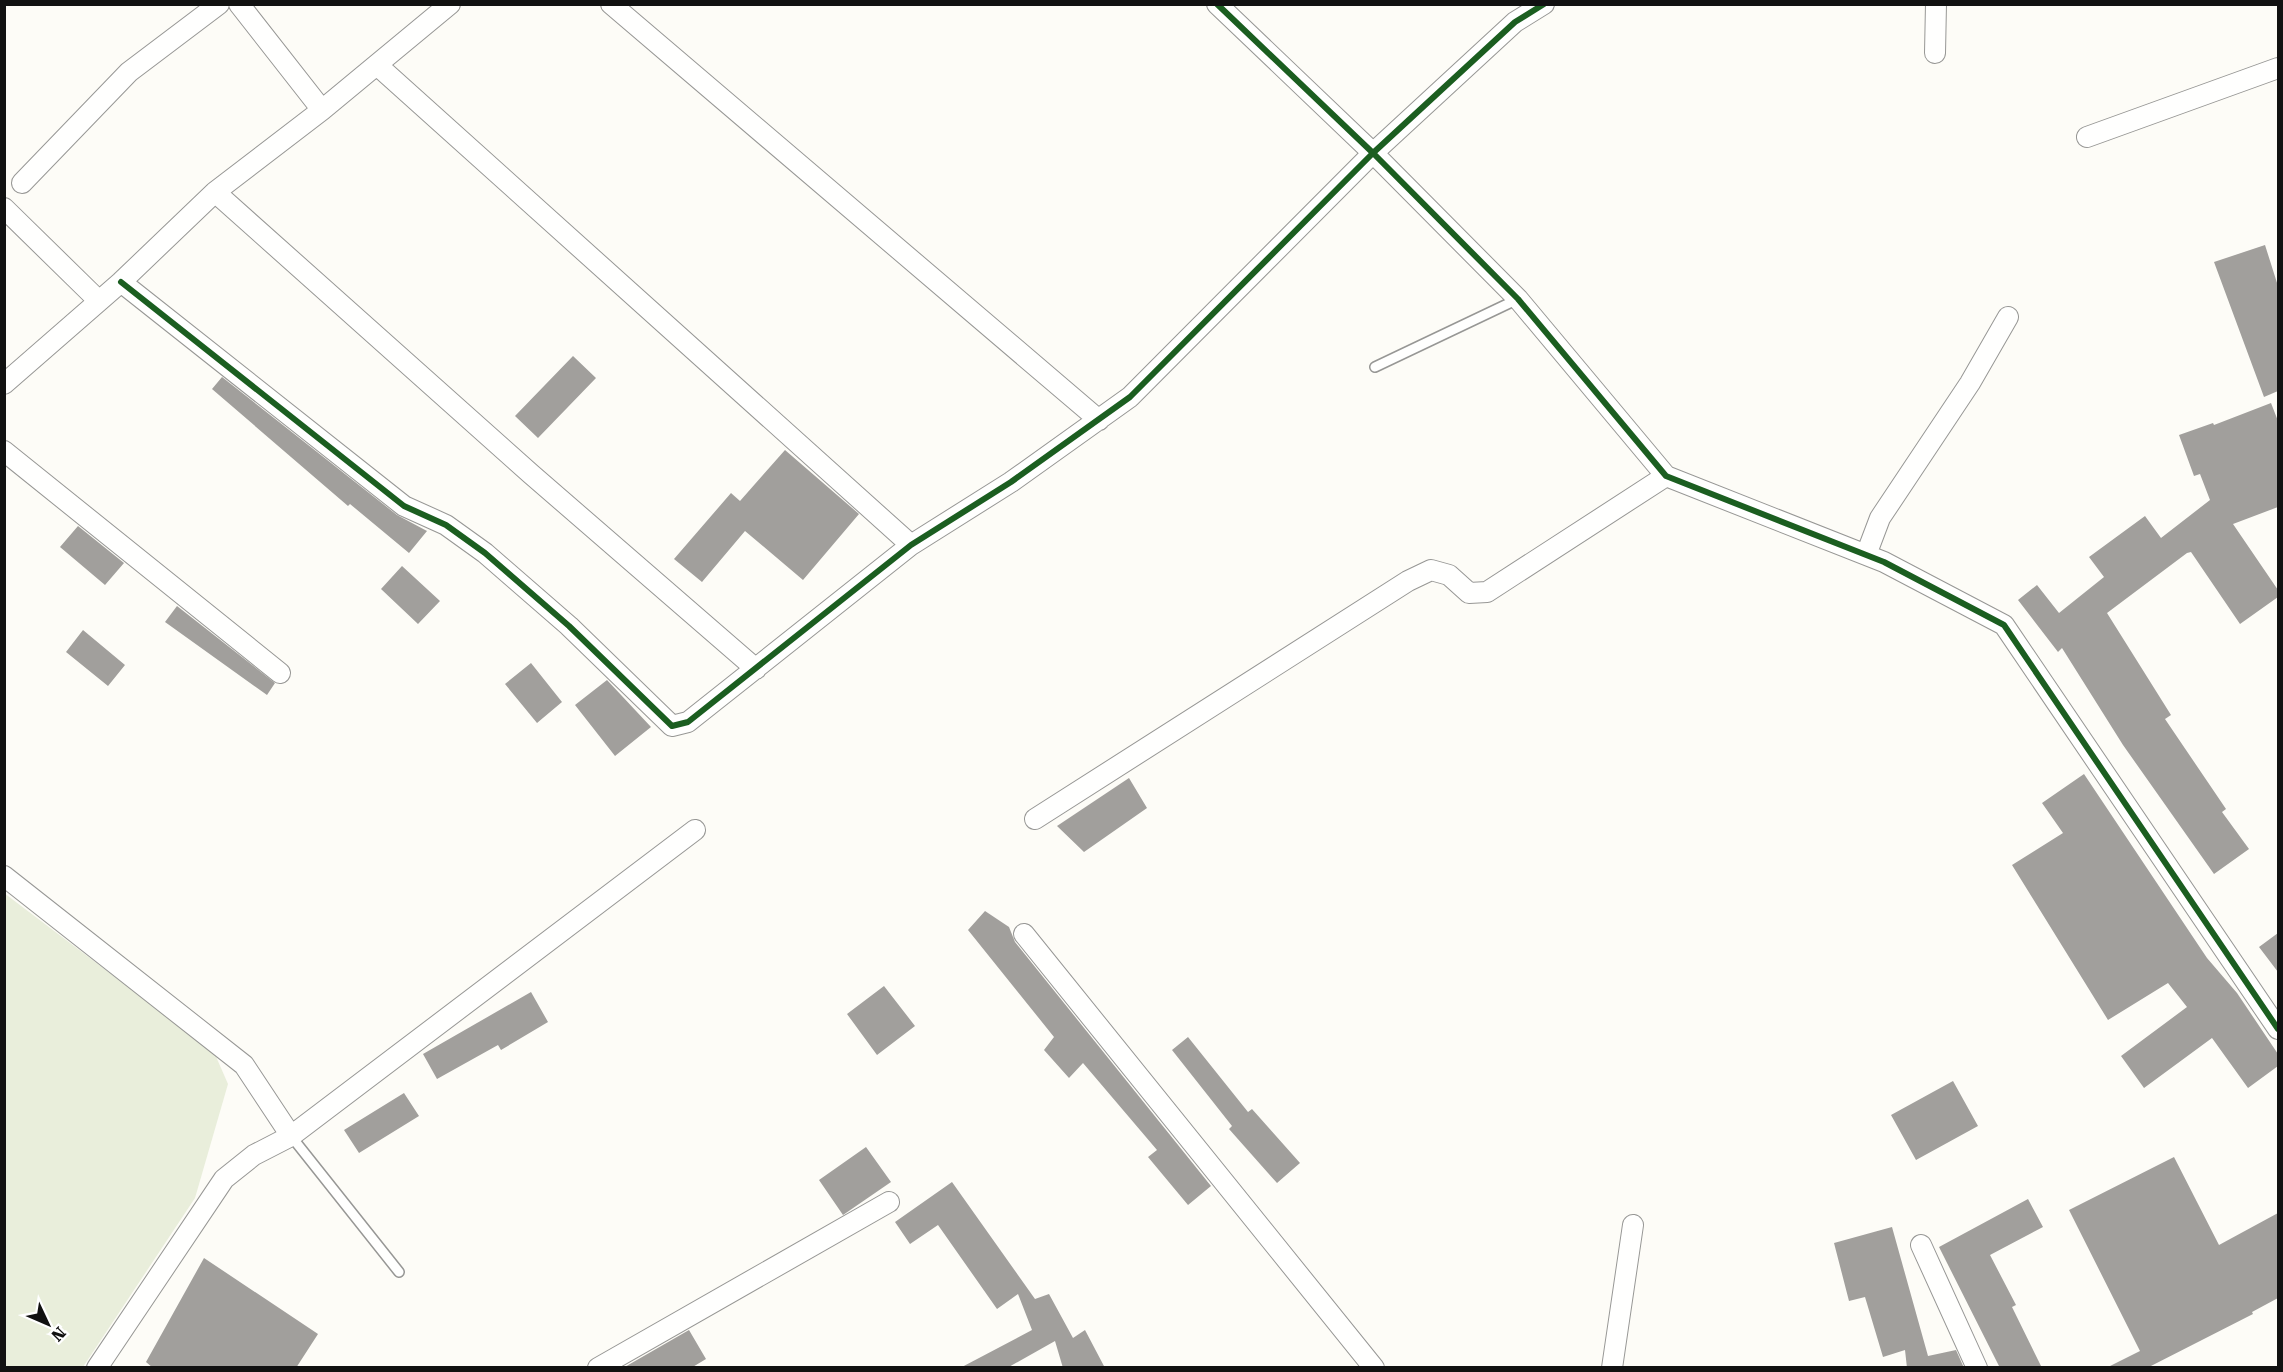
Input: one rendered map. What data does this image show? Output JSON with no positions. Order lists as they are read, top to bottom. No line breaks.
{"north":"bottom right"}
